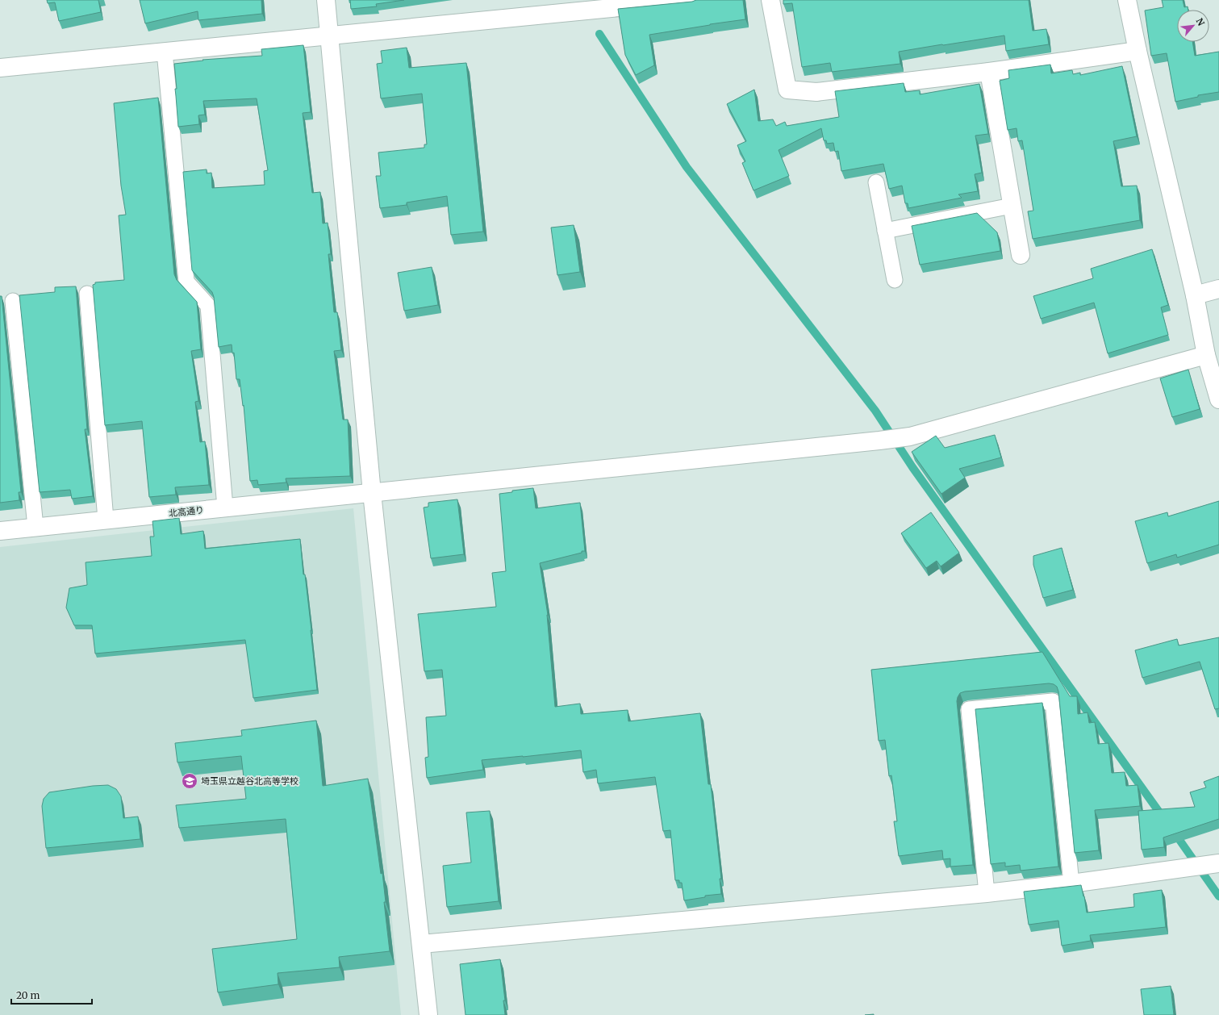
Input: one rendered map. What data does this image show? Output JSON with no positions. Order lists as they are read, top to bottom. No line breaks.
{"streets":{"street":["北高通り"]},"places":{"school or university":["埼玉県立越谷北高等学校"]},"scale_bar":"20 m","north":"top right"}
